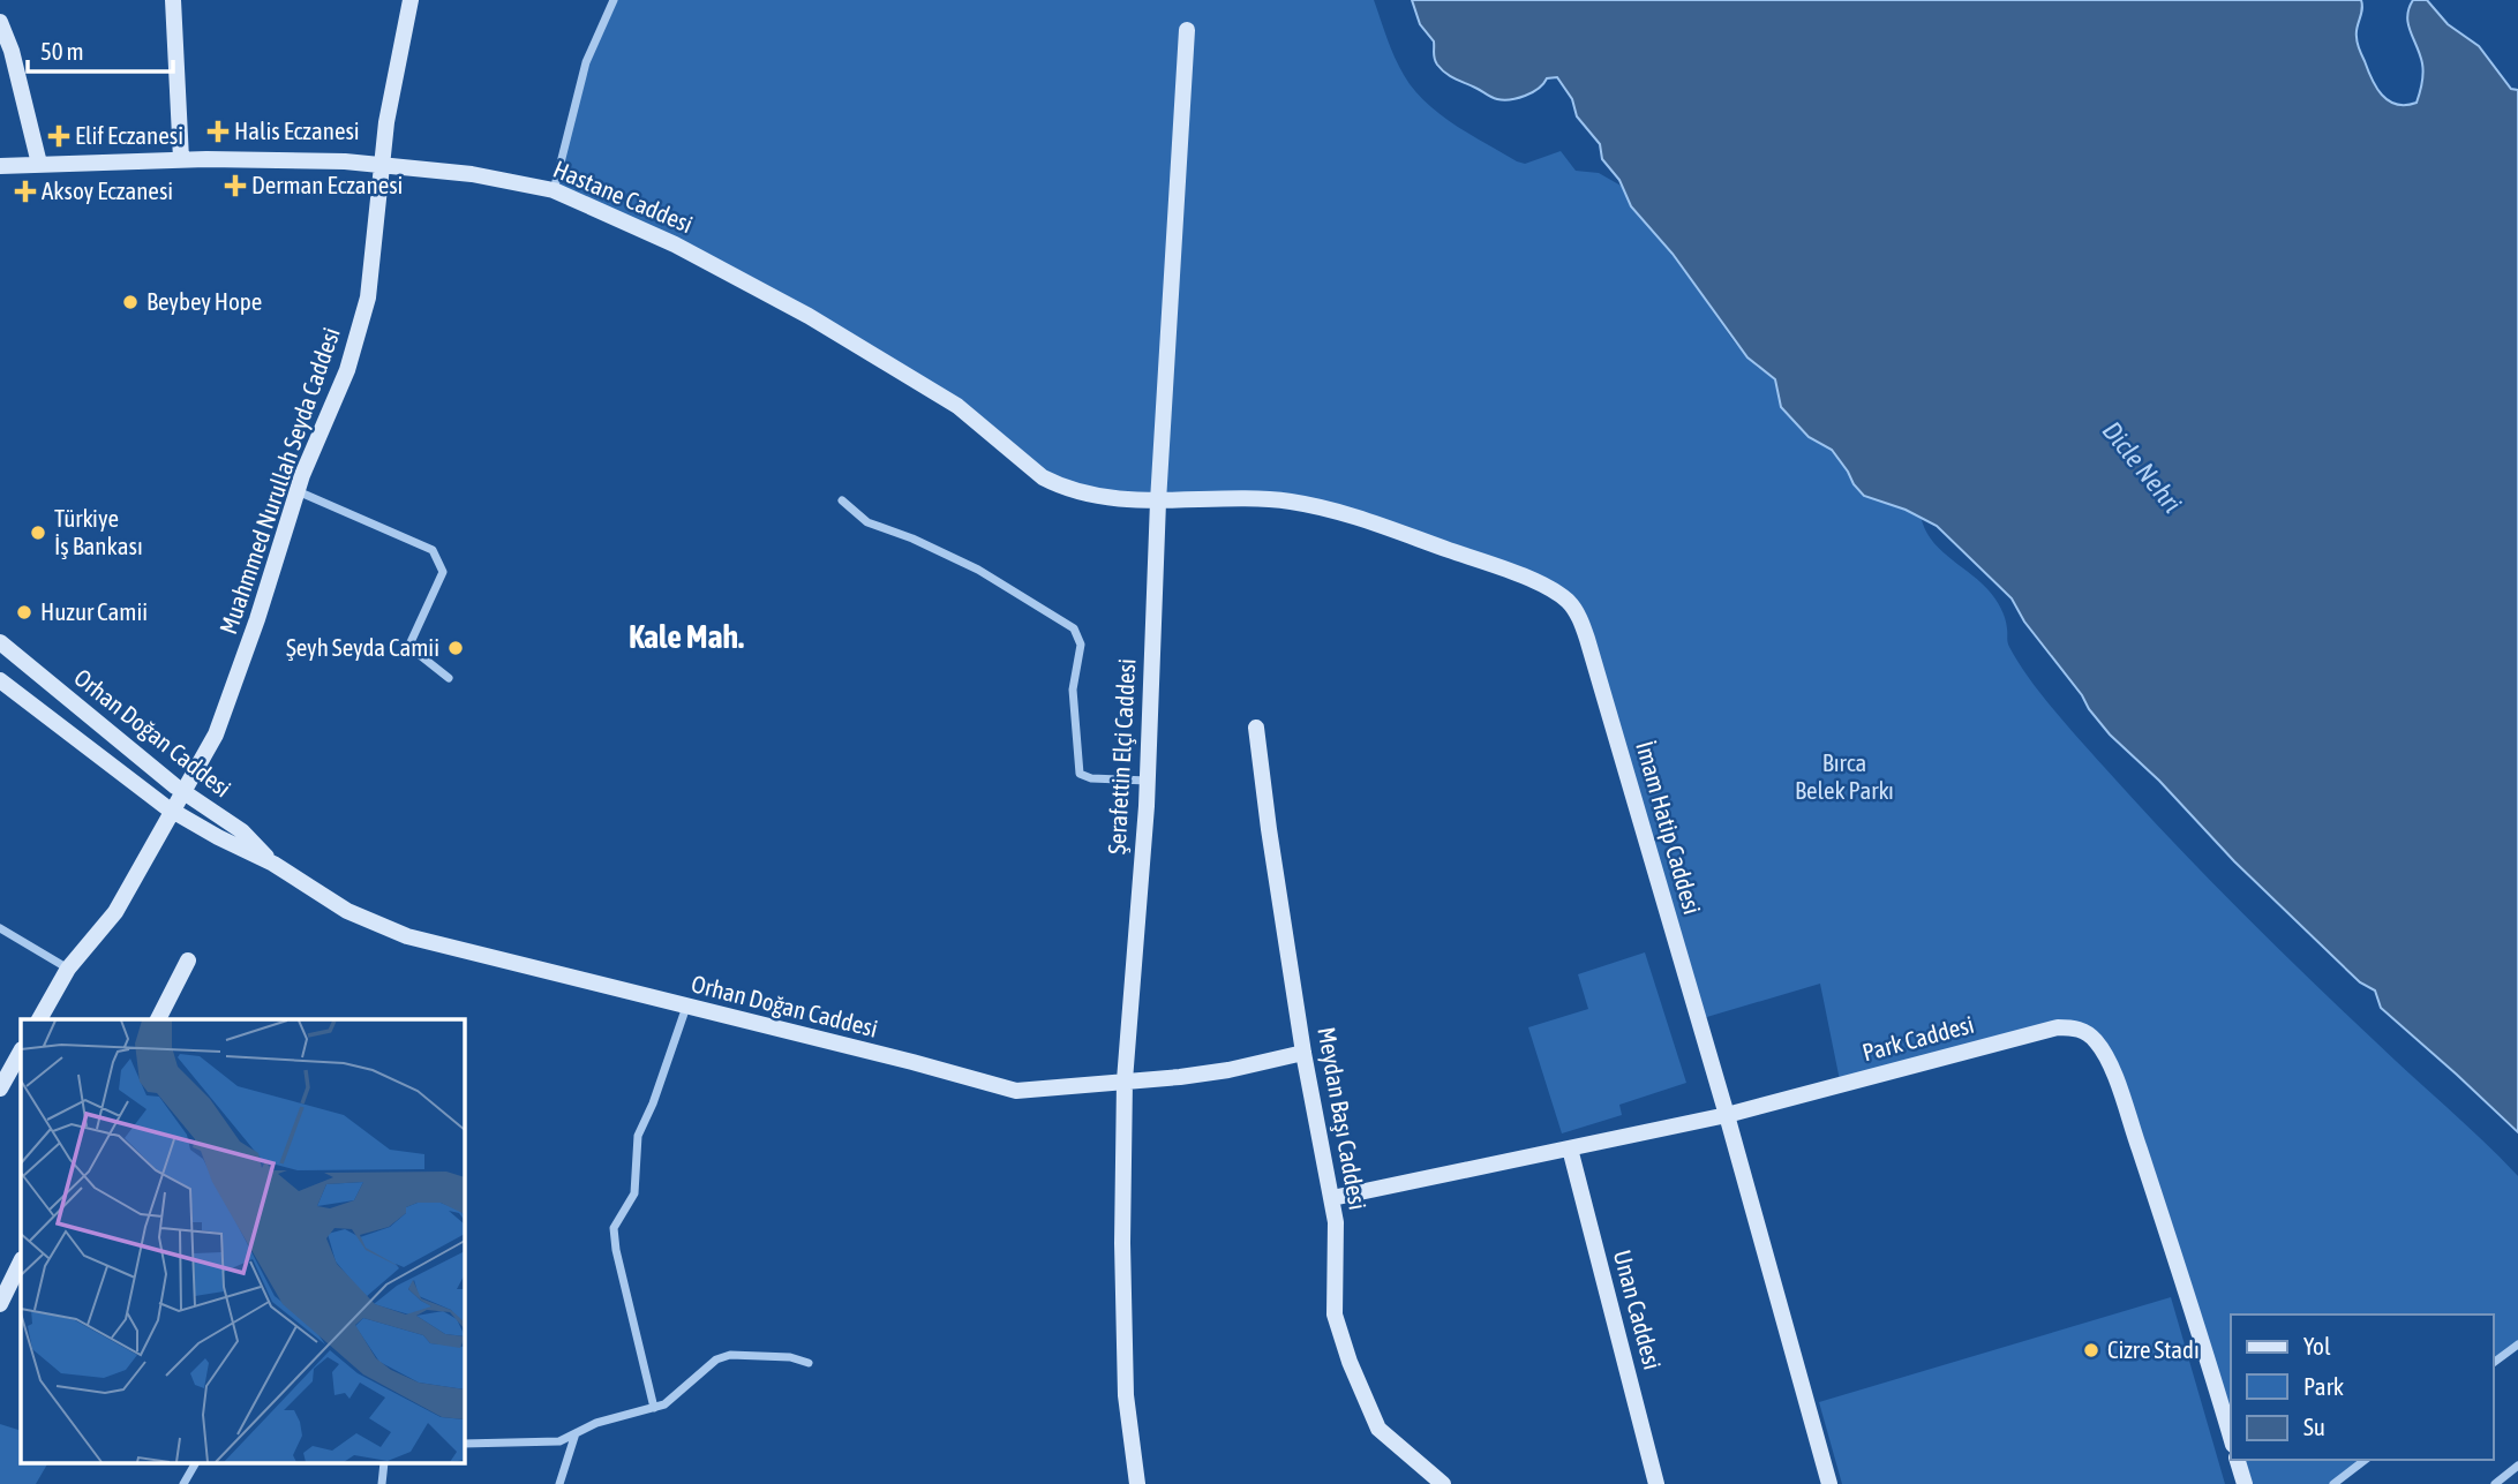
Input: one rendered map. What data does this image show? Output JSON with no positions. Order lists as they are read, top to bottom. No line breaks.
{"streets":{"street":["Hastane Caddesi","Muahmmed Nurullah Seyda Caddesi","Orhan Doğan Caddesi","Şerafettin Elçi Caddesi","İmam Hatip Caddesi","Park Caddesi","Meydan Başı Caddesi","Unan Caddesi"]},"crossings":[["Hastane Caddesi","Muahmmed Nurullah Seyda Caddesi"],["Hastane Caddesi","Şerafettin Elçi Caddesi"],["Hastane Caddesi","İmam Hatip Caddesi"],["Muahmmed Nurullah Seyda Caddesi","Orhan Doğan Caddesi"],["Orhan Doğan Caddesi","Şerafettin Elçi Caddesi"],["Orhan Doğan Caddesi","Meydan Başı Caddesi"],["Şerafettin Elçi Caddesi","İmam Hatip Caddesi"],["İmam Hatip Caddesi","Park Caddesi"],["Park Caddesi","Meydan Başı Caddesi"],["Park Caddesi","Unan Caddesi"]],"districts":["Kale Mah."],"water":["Dicle Nehri"],"parks":["Bırca Belek Parkı"],"places":{"health":["Halis Eczanesi","Elif Eczanesi","Derman Eczanesi","Aksoy Eczanesi"],"other":["Beybey Hope","Türkiye İş Bankası","Huzur Camii","Şeyh Seyda Camii","Cizre Stadı"]},"legend":["Yol","Park","Su"],"scale_bar":"50 m"}
